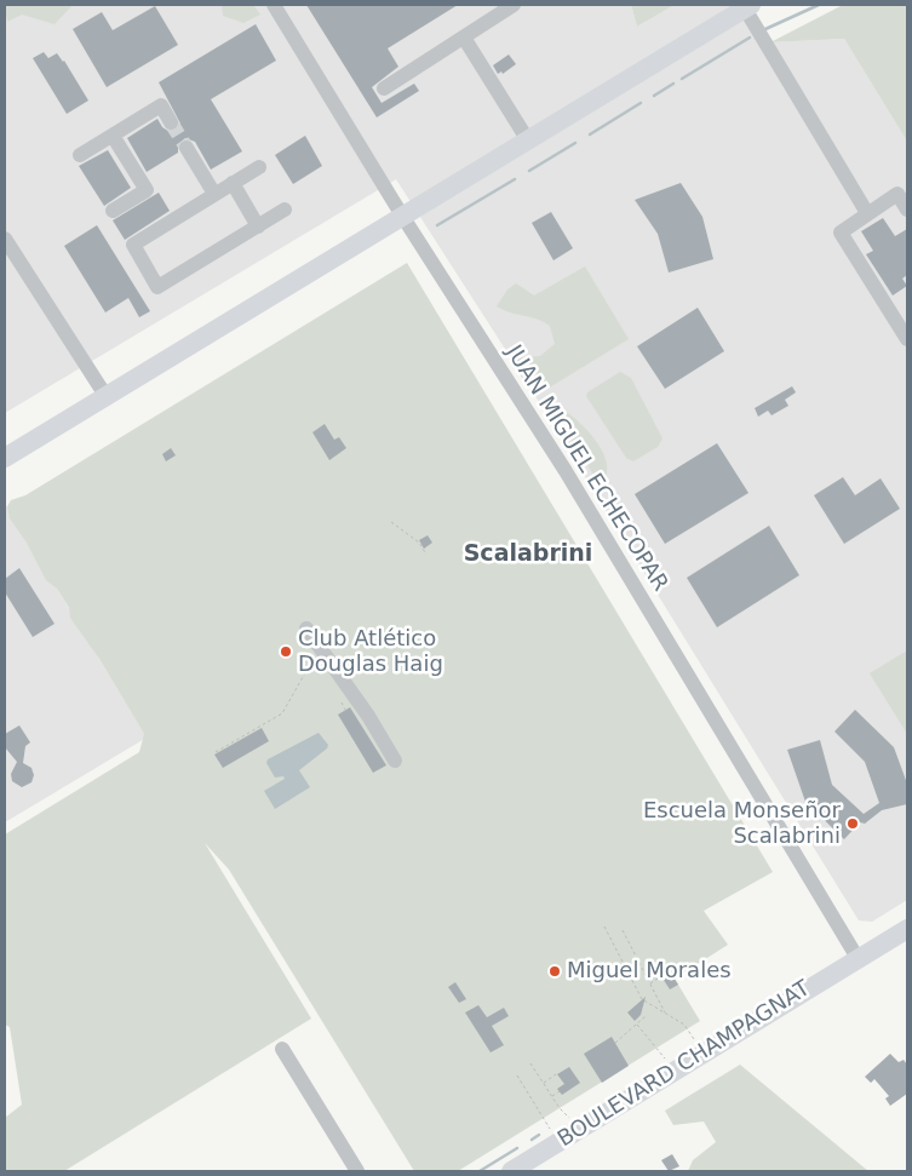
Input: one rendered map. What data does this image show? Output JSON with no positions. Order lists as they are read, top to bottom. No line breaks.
{"streets":{"main road":["BOULEVARD CHAMPAGNAT"],"street":["JUAN MIGUEL ECHECOPAR"]},"crossings":[["JUAN MIGUEL ECHECOPAR","BOULEVARD CHAMPAGNAT"]],"districts":["Scalabrini"],"places":["Club Atlético Douglas Haig","Escuela Monseñor Scalabrini","Miguel Morales"]}
